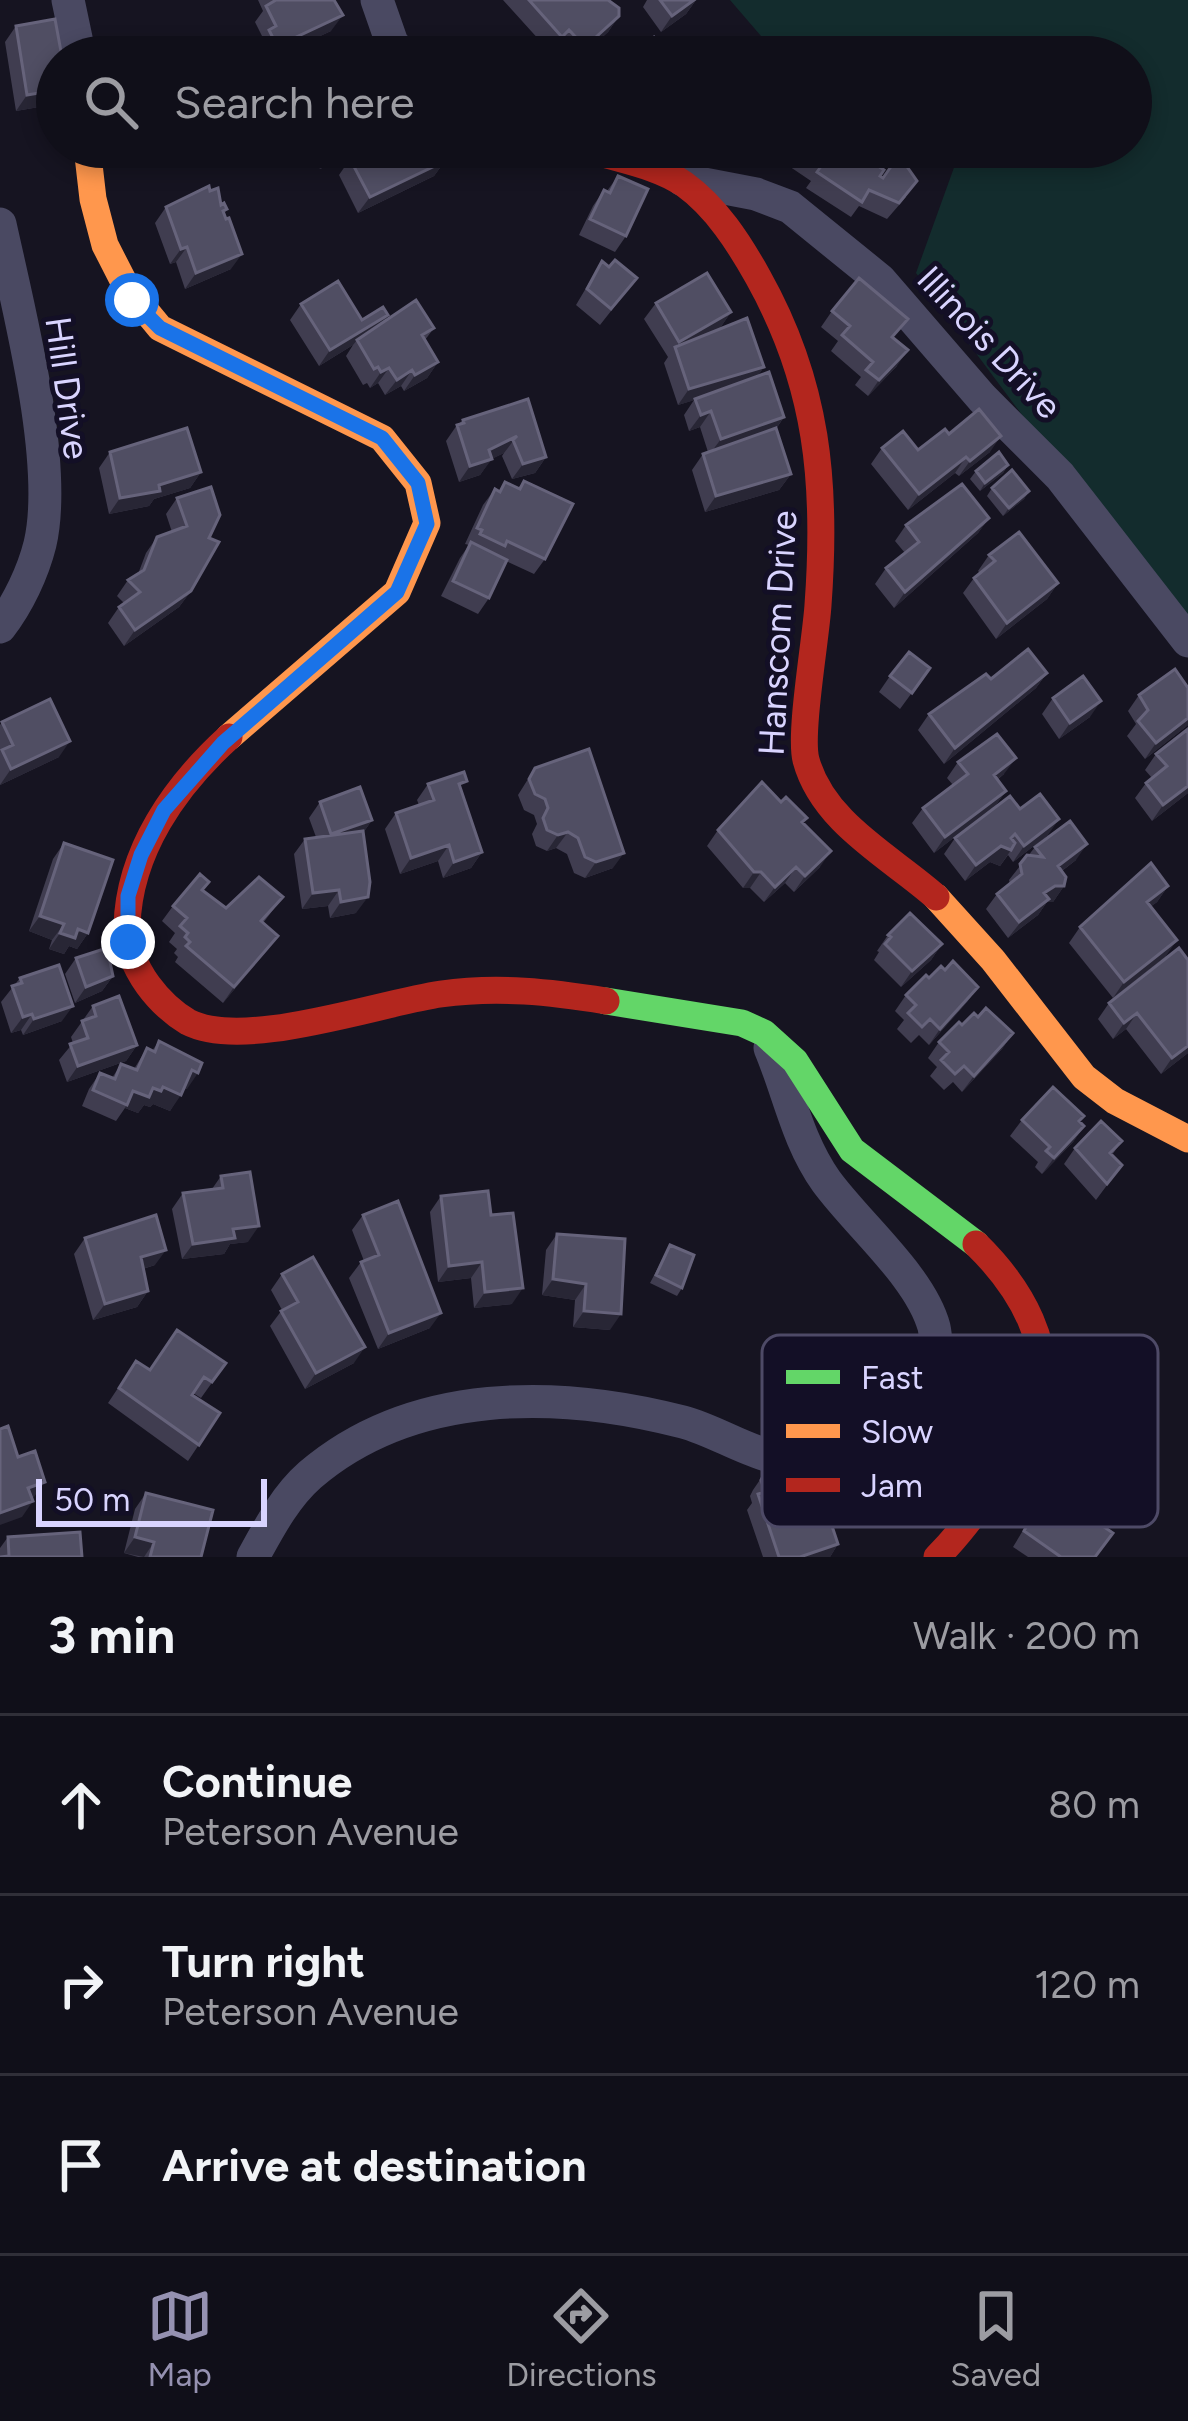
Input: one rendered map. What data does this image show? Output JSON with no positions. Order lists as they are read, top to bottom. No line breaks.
{"streets":{"street":["Illinois Drive","Hill Drive","Hanscom Drive"]},"crossings":[["Illinois Drive","Hanscom Drive"]],"legend":["Fast","Slow","Jam"],"scale_bar":"50 m","page":{"search":"Search here","scale":"50 m","heading":["3 min","Walk · 200 m"],"list":[["Continue","Peterson Avenue","80 m"],["Turn right","Peterson Avenue","120 m"],"Arrive at destination"],"nav":["Map","Directions","Saved"]}}
